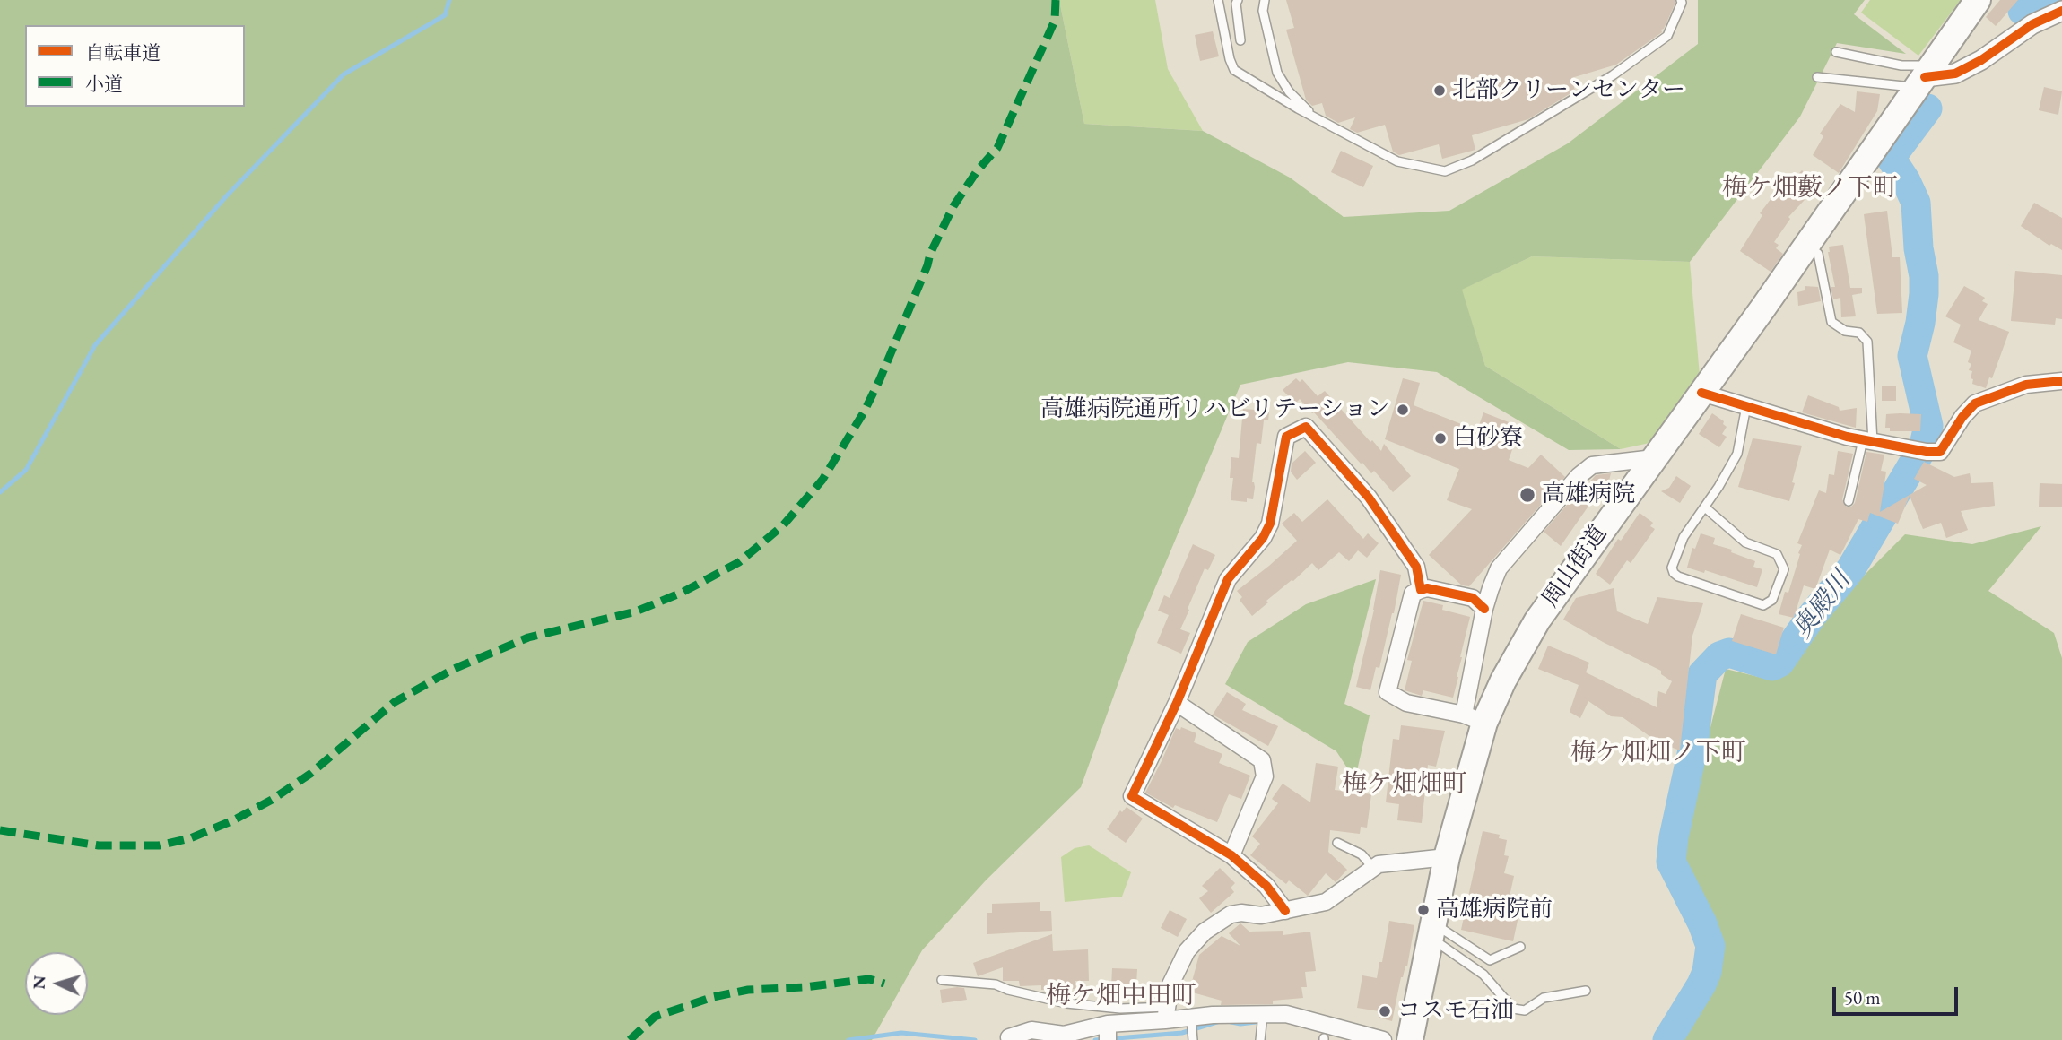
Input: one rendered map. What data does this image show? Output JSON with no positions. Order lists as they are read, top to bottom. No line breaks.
{"streets":{"highway":["周山街道"]},"districts":["梅ケ畑藪ノ下町","梅ケ畑畑ノ下町","梅ケ畑畑町","梅ケ畑中田町"],"water":["奥殿川"],"places":["北部クリーンセンター","高雄病院通所リハビリテーション","白砂寮","高雄病院","高雄病院前","コスモ石油"],"legend":["自転車道","小道"],"scale_bar":"50 m","north":"left"}
